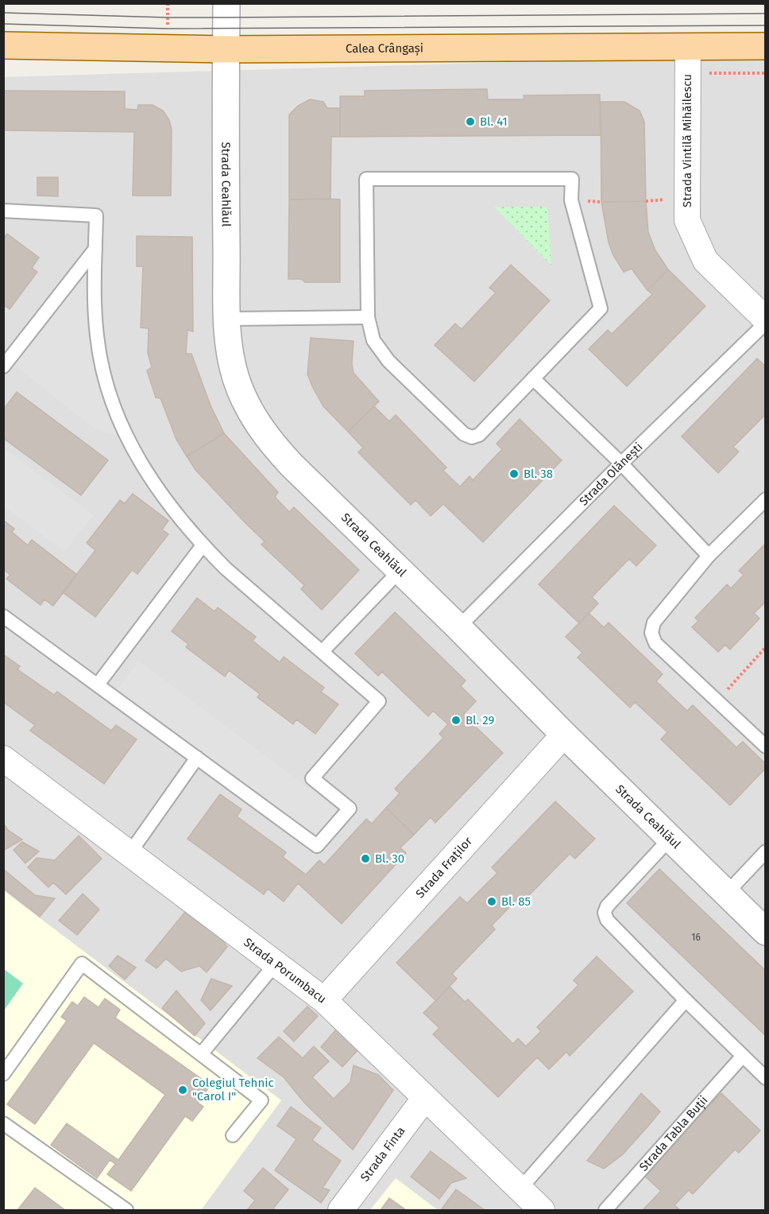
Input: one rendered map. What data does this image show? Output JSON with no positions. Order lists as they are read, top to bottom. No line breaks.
{"streets":{"main road":["Calea Crângași"],"street":["Strada Vintilă Mihăilescu","Strada Ceahlăul","Strada Fraților","Strada Porumbacu","Strada Finta"],"lane":["Strada Olănești","Strada Tabla Buții"]},"crossings":[["Calea Crângași","Strada Vintilă Mihăilescu"],["Calea Crângași","Strada Ceahlăul"],["Strada Vintilă Mihăilescu","Strada Olănești"],["Strada Ceahlăul","Strada Olănești"],["Strada Ceahlăul","Strada Fraților"],["Strada Fraților","Strada Porumbacu"],["Strada Porumbacu","Strada Finta"]],"places":["Bl. 41","Bl. 38","Bl. 29","Bl. 30","Bl. 85","Colegiul Tehnic \"Carol I\""],"house_numbers":["16"]}
